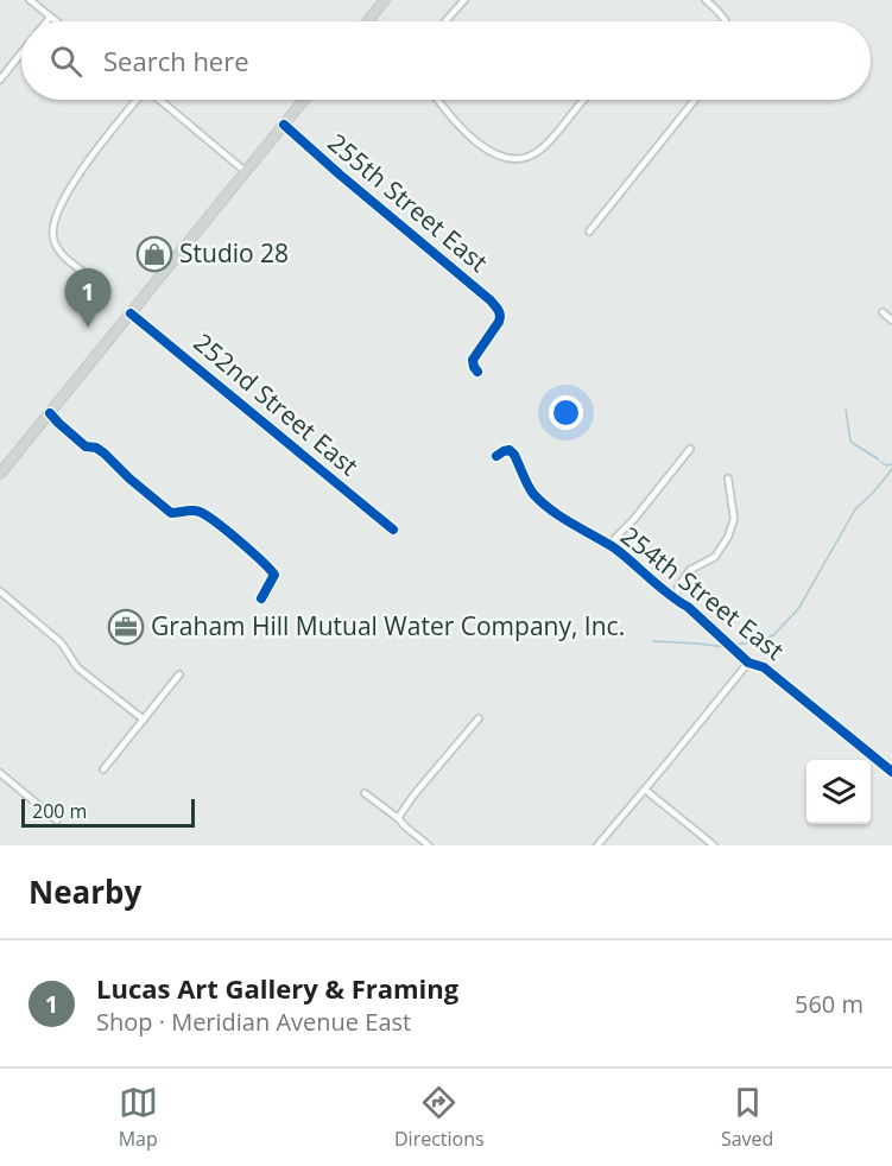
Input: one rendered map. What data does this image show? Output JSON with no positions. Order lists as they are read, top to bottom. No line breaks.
{"streets":{"street":["255th Street East","252nd Street East","254th Street East"]},"places":{"shop":["Studio 28"],"office":["Graham Hill Mutual Water Company, Inc."]},"scale_bar":"200 m","page":{"search":"Search here","pins":"1","scale":"200 m","heading":"Nearby","list":[{"mark":"1","name":"Lucas Art Gallery & Framing","note":"Shop · Meridian Avenue East","value":"560 m"}],"nav":["Map","Directions","Saved"]}}
